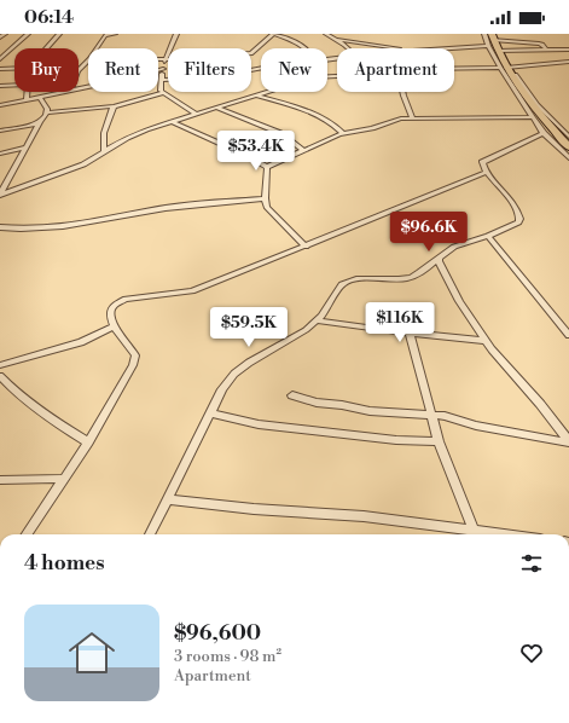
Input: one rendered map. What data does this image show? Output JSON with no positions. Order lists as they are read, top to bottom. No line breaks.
{"page":{"status":"06:14","chip":["Buy","Rent","Filters","New","Apartment"],"price":["$53.4K","$96.6K","$116K","$59.5K"],"heading":"4 homes","list":[{"name":"$96,600","note":"3 rooms · 98 m² · Apartment"}]}}
